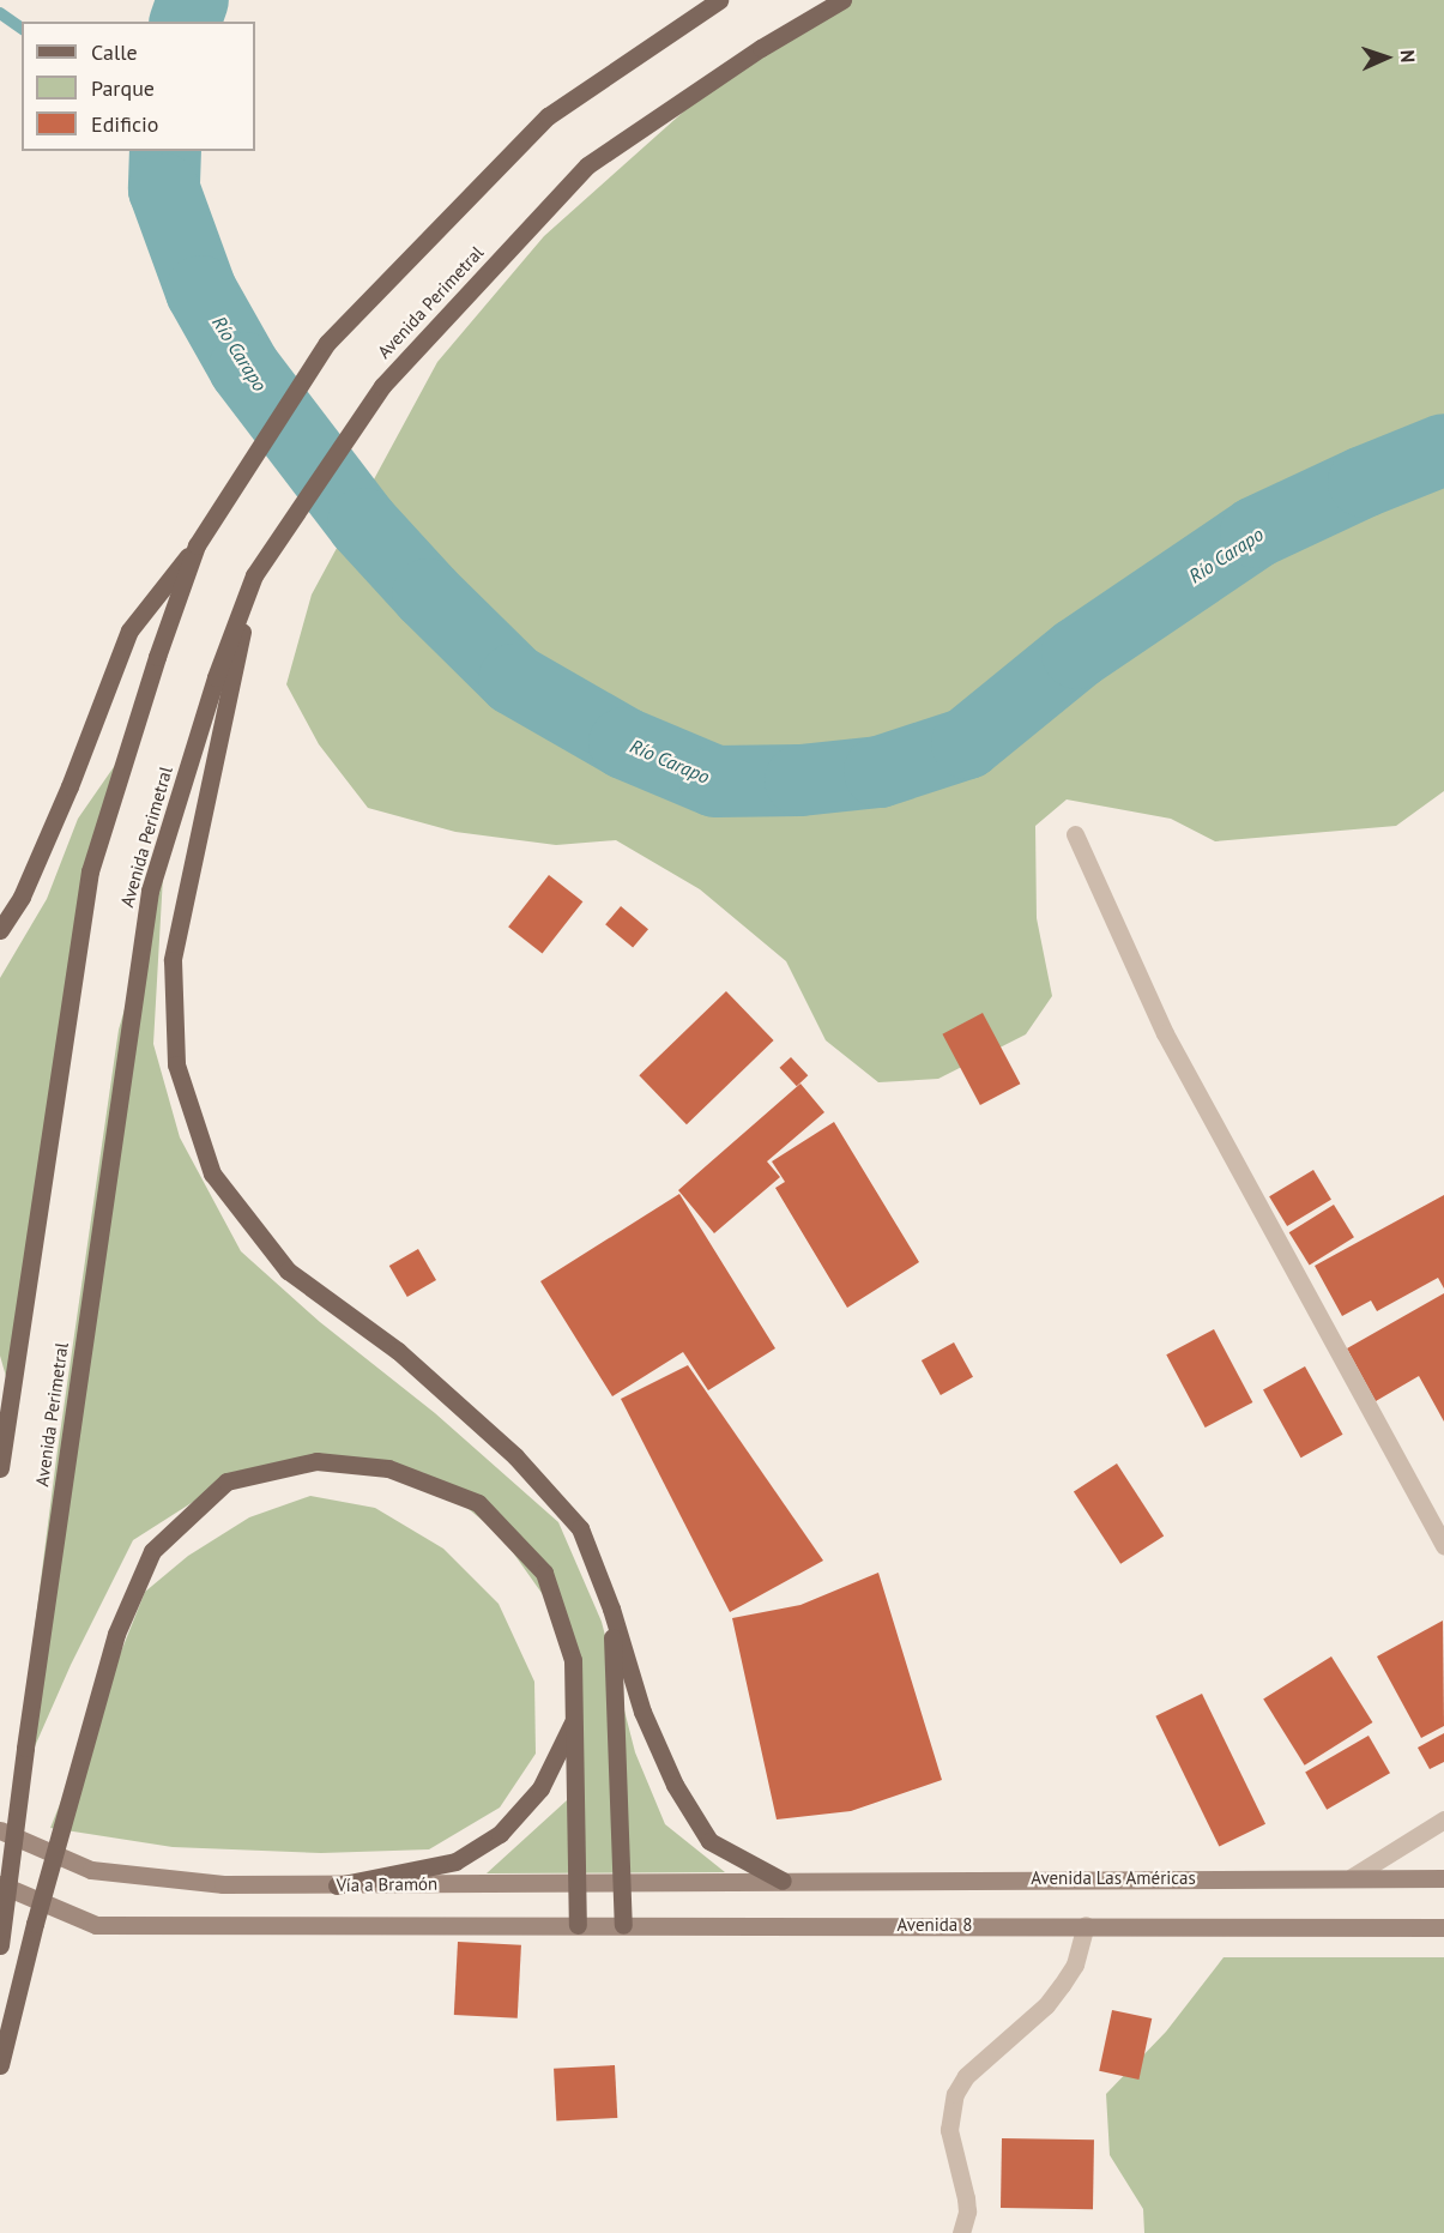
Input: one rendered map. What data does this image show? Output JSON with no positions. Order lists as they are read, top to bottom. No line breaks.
{"streets":{"main road":["Avenida Perimetral","Avenida Las Américas","Vía a Bramón","Avenida 8"]},"crossings":[["Avenida Las Américas","Vía a Bramón"]],"water":["Río Carapo"],"legend":["Calle","Parque","Edificio"],"north":"right"}
